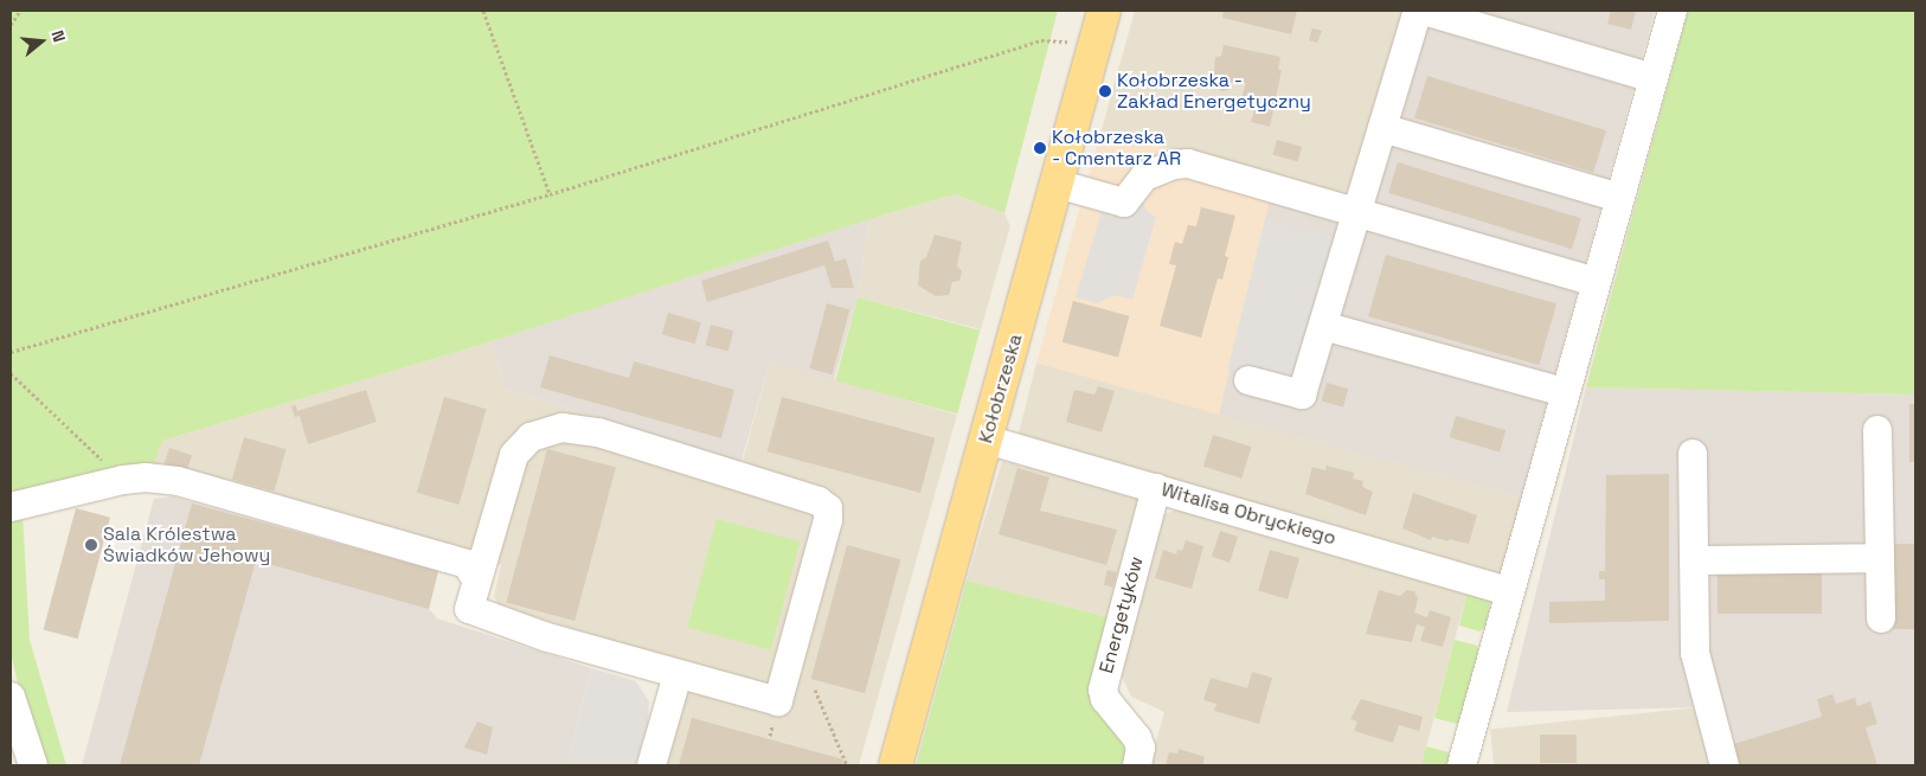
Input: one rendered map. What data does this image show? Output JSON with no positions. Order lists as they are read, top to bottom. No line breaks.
{"streets":{"main road":["Kołobrzeska"],"street":["Witalisa Obryckiego","Energetyków"]},"crossings":[["Kołobrzeska","Witalisa Obryckiego"],["Witalisa Obryckiego","Energetyków"]],"places":["Kołobrzeska - Zakład Energetyczny","Kołobrzeska - Cmentarz AR","Sala Królestwa Świadków Jehowy"],"north":"right"}
